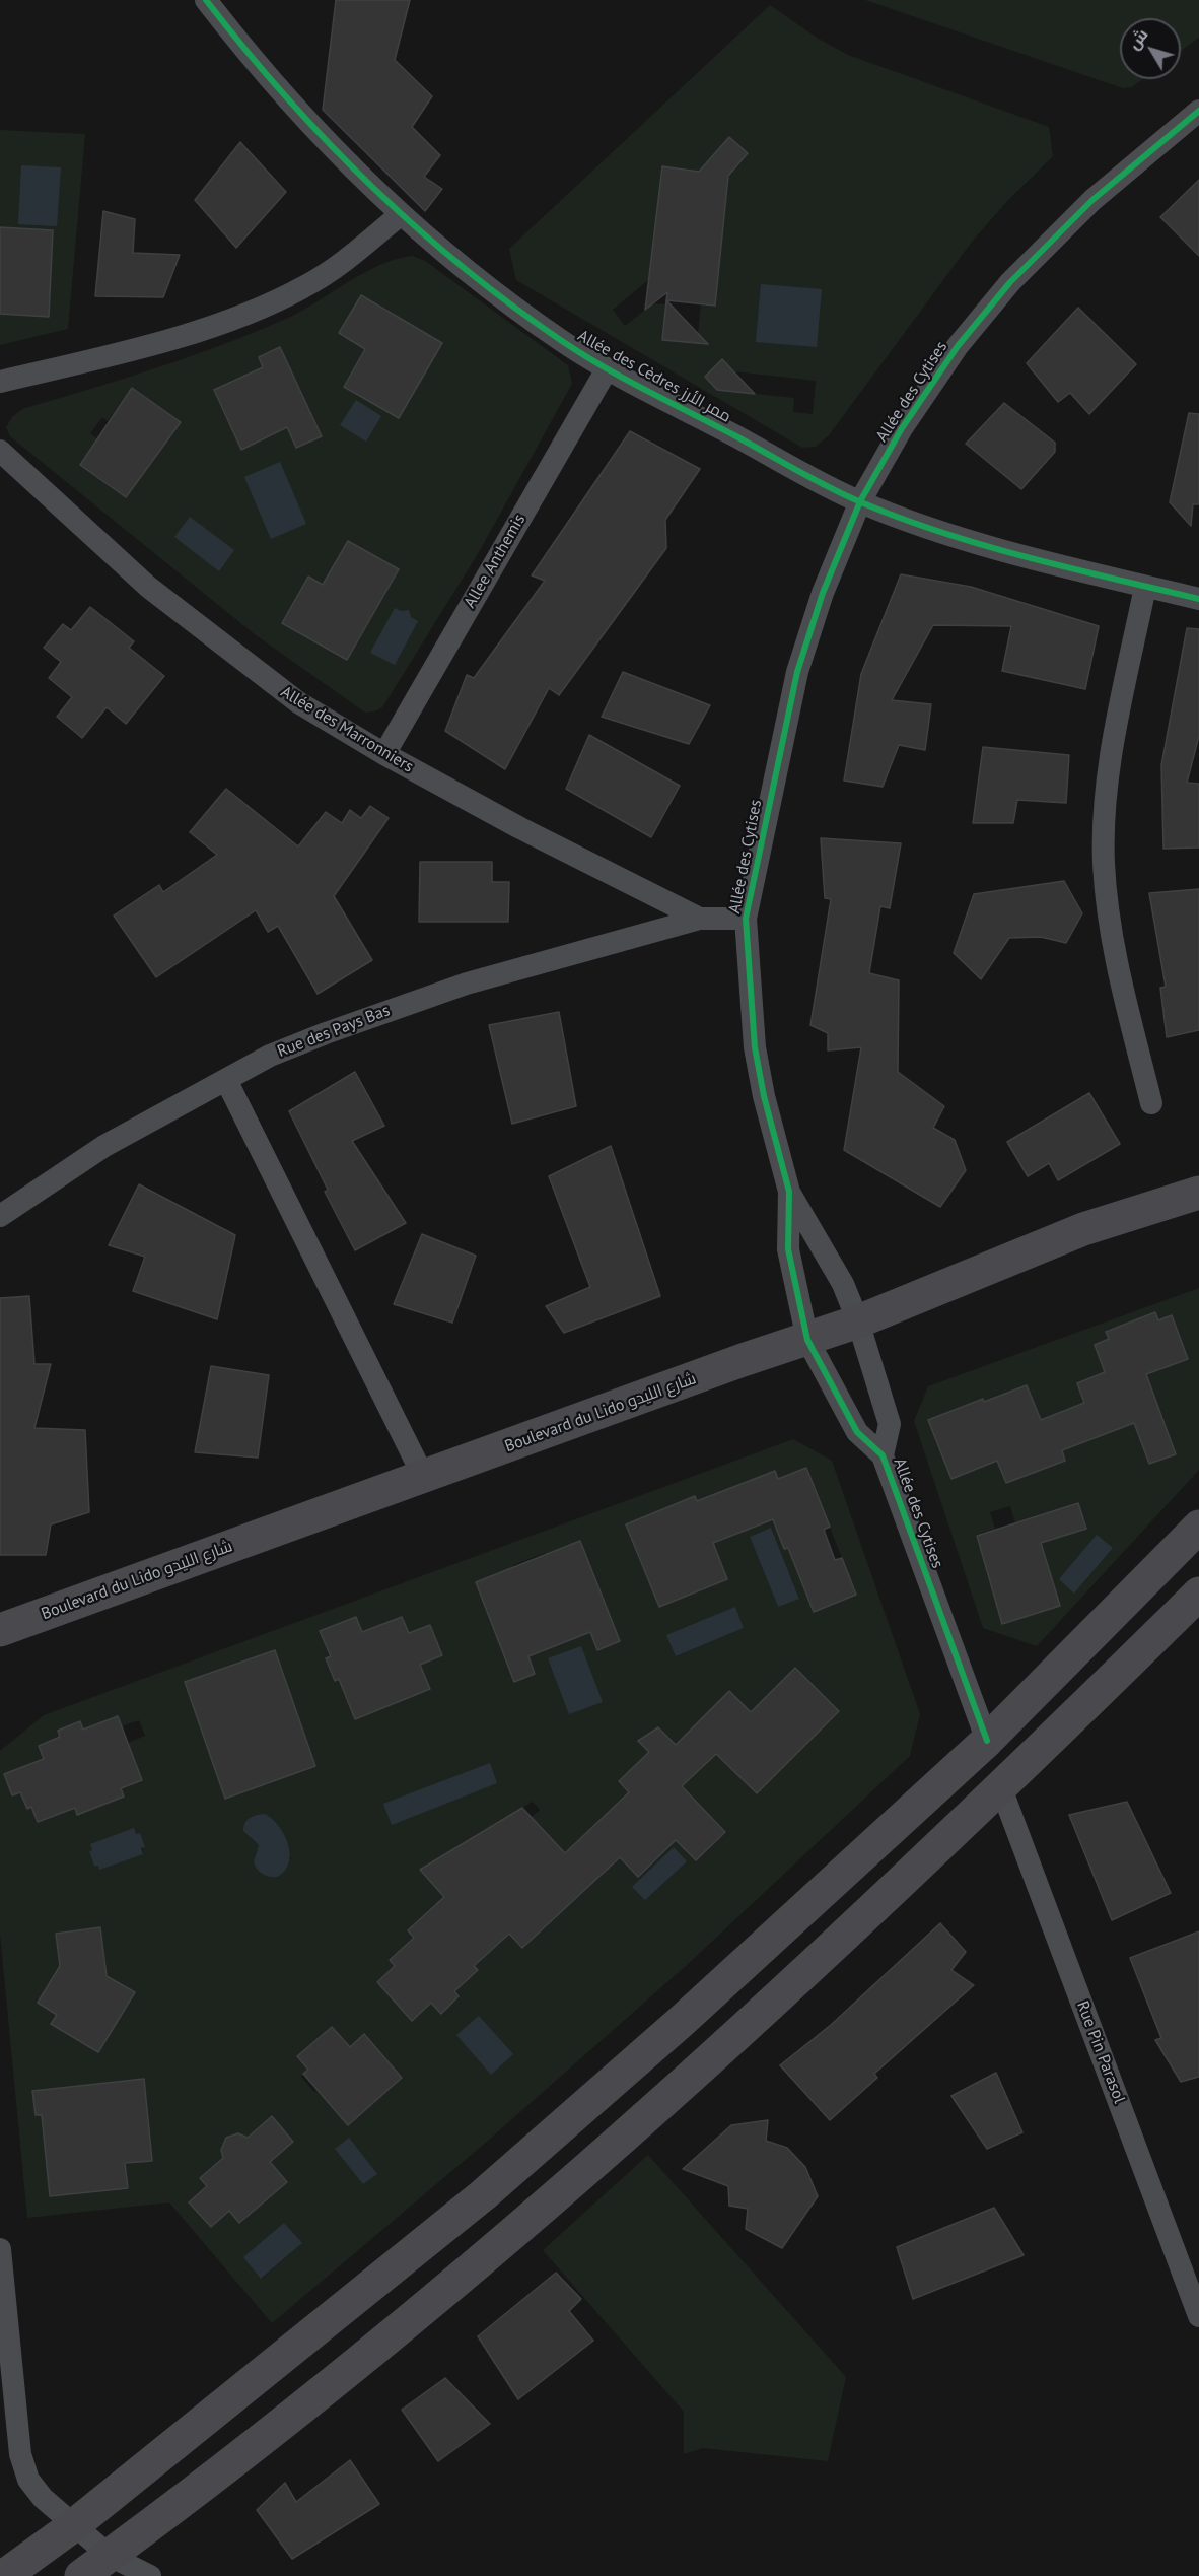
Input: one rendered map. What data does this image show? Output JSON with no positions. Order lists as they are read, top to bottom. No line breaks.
{"streets":{"main road":["Boulevard du Lido شارع الليدو"],"street":["Allée des Cèdres ممر الأرز","Allée des Cytises","Allee Anthemis","Allée des Marronniers","Rue des Pays Bas","Rue Pin Parasol"]},"crossings":[["Allée des Cèdres ممر الأرز","Allée des Cytises"],["Allée des Cèdres ممر الأرز","Allee Anthemis"],["Allée des Cytises","Allée des Marronniers"],["Allée des Cytises","Boulevard du Lido شارع الليدو"],["Allee Anthemis","Allée des Marronniers"],["Allée des Marronniers","Rue des Pays Bas"]],"north":"top left"}
